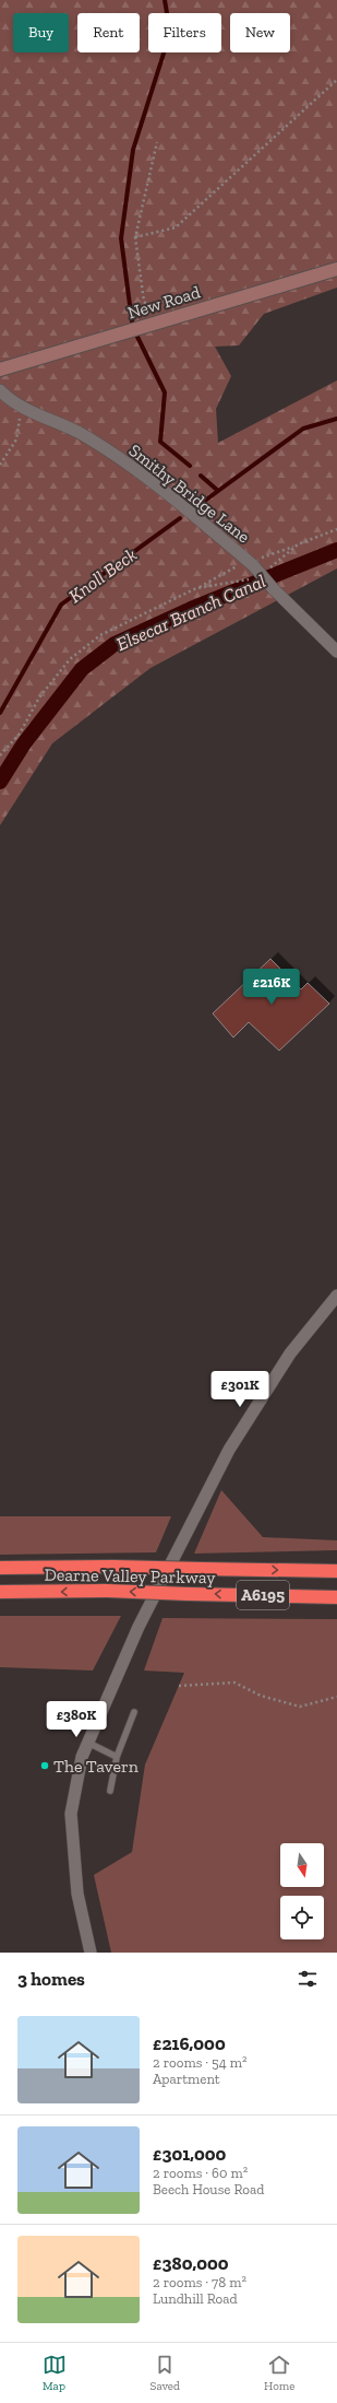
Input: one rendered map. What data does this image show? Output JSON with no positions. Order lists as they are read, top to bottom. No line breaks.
{"streets":{"highway":["Dearne Valley Parkway","A6195"],"main road":["New Road"],"street":["Smithy Bridge Lane"]},"water":["Knoll Beck","Elsecar Branch Canal"],"places":["The Tavern"],"north":"bottom","page":{"chip":["Buy","Rent","Filters","New"],"price":["£216K","£301K","£380K"],"heading":"3 homes","list":[{"name":"£216,000","note":"2 rooms · 54 m² · Apartment"},{"name":"£301,000","note":"2 rooms · 60 m² · Beech House Road"},{"name":"£380,000","note":"2 rooms · 78 m² · Lundhill Road"}],"tabs":["Map","Saved","Home"]}}
